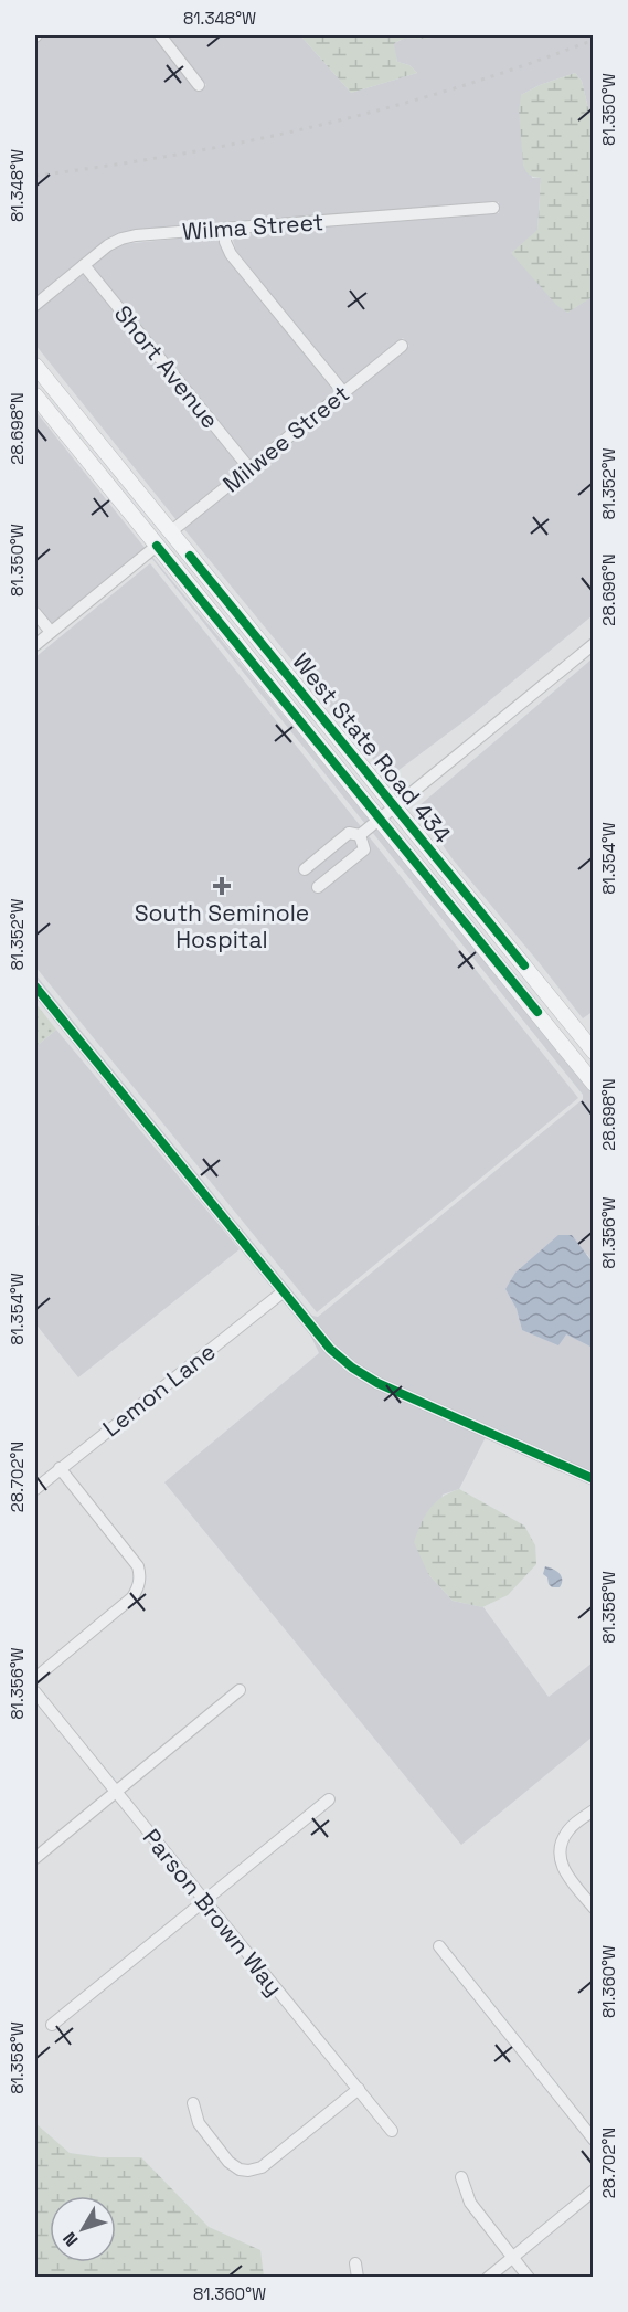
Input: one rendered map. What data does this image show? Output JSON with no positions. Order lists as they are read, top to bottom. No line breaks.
{"streets":{"main road":["West State Road 434"],"street":["Wilma Street","Short Avenue","Milwee Street","Lemon Lane","Parson Brown Way"]},"crossings":[["Wilma Street","Short Avenue"],["Short Avenue","Milwee Street"],["Milwee Street","West State Road 434"]],"places":{"health":["South Seminole Hospital"]},"north":"bottom left","coordinates":["81.348°W","81.350°W","28.698°N","81.352°W","28.696°N","81.354°W","81.356°W","28.702°N","81.358°W","81.360°W"]}
